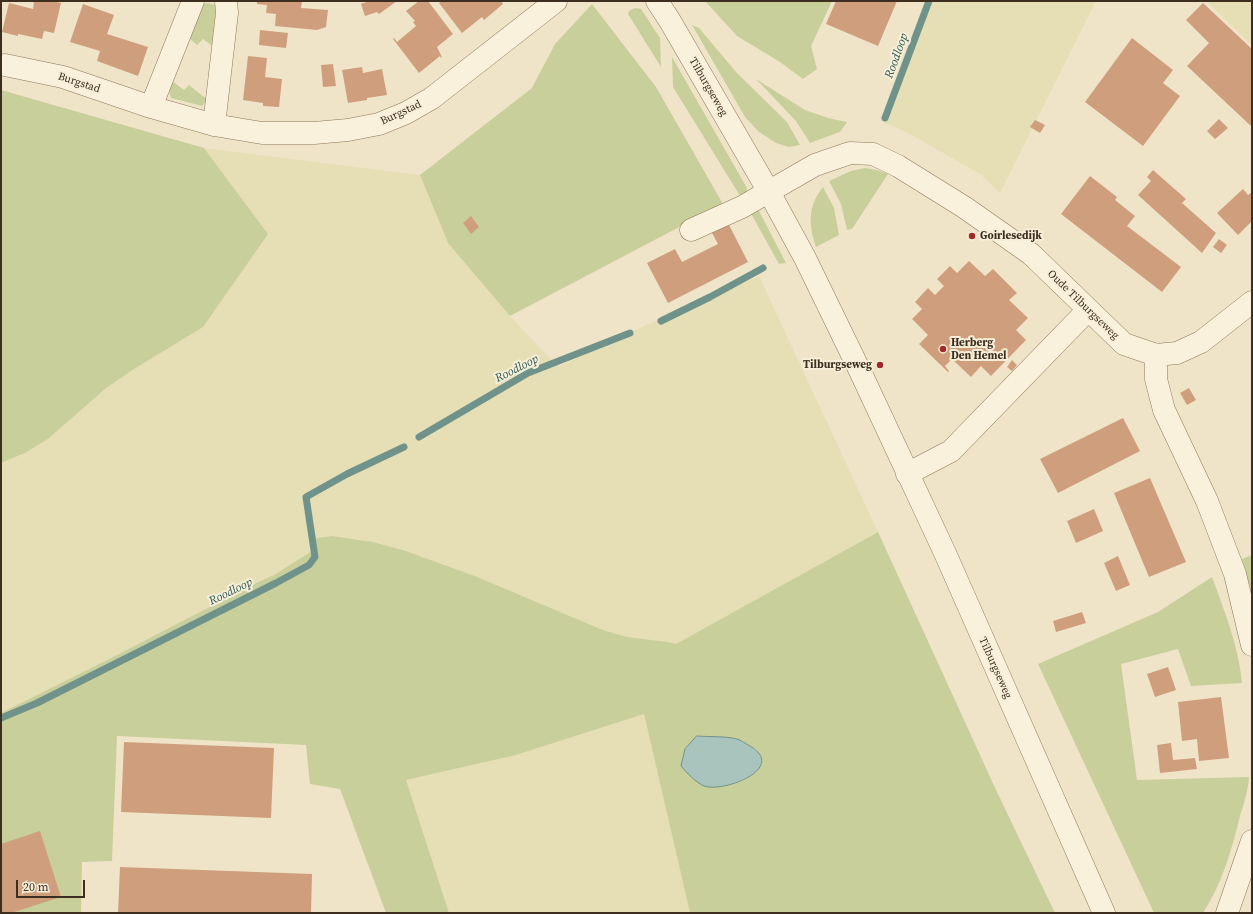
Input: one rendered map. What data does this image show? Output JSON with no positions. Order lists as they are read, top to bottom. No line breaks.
{"streets":{"street":["Burgstad","Tilburgseweg","Oude Tilburgseweg"]},"crossings":[["Tilburgseweg","Oude Tilburgseweg"]],"water":["Roodloop"],"places":["Goirlesedijk","Herberg Den Hemel","Tilburgseweg"],"scale_bar":"20 m"}
